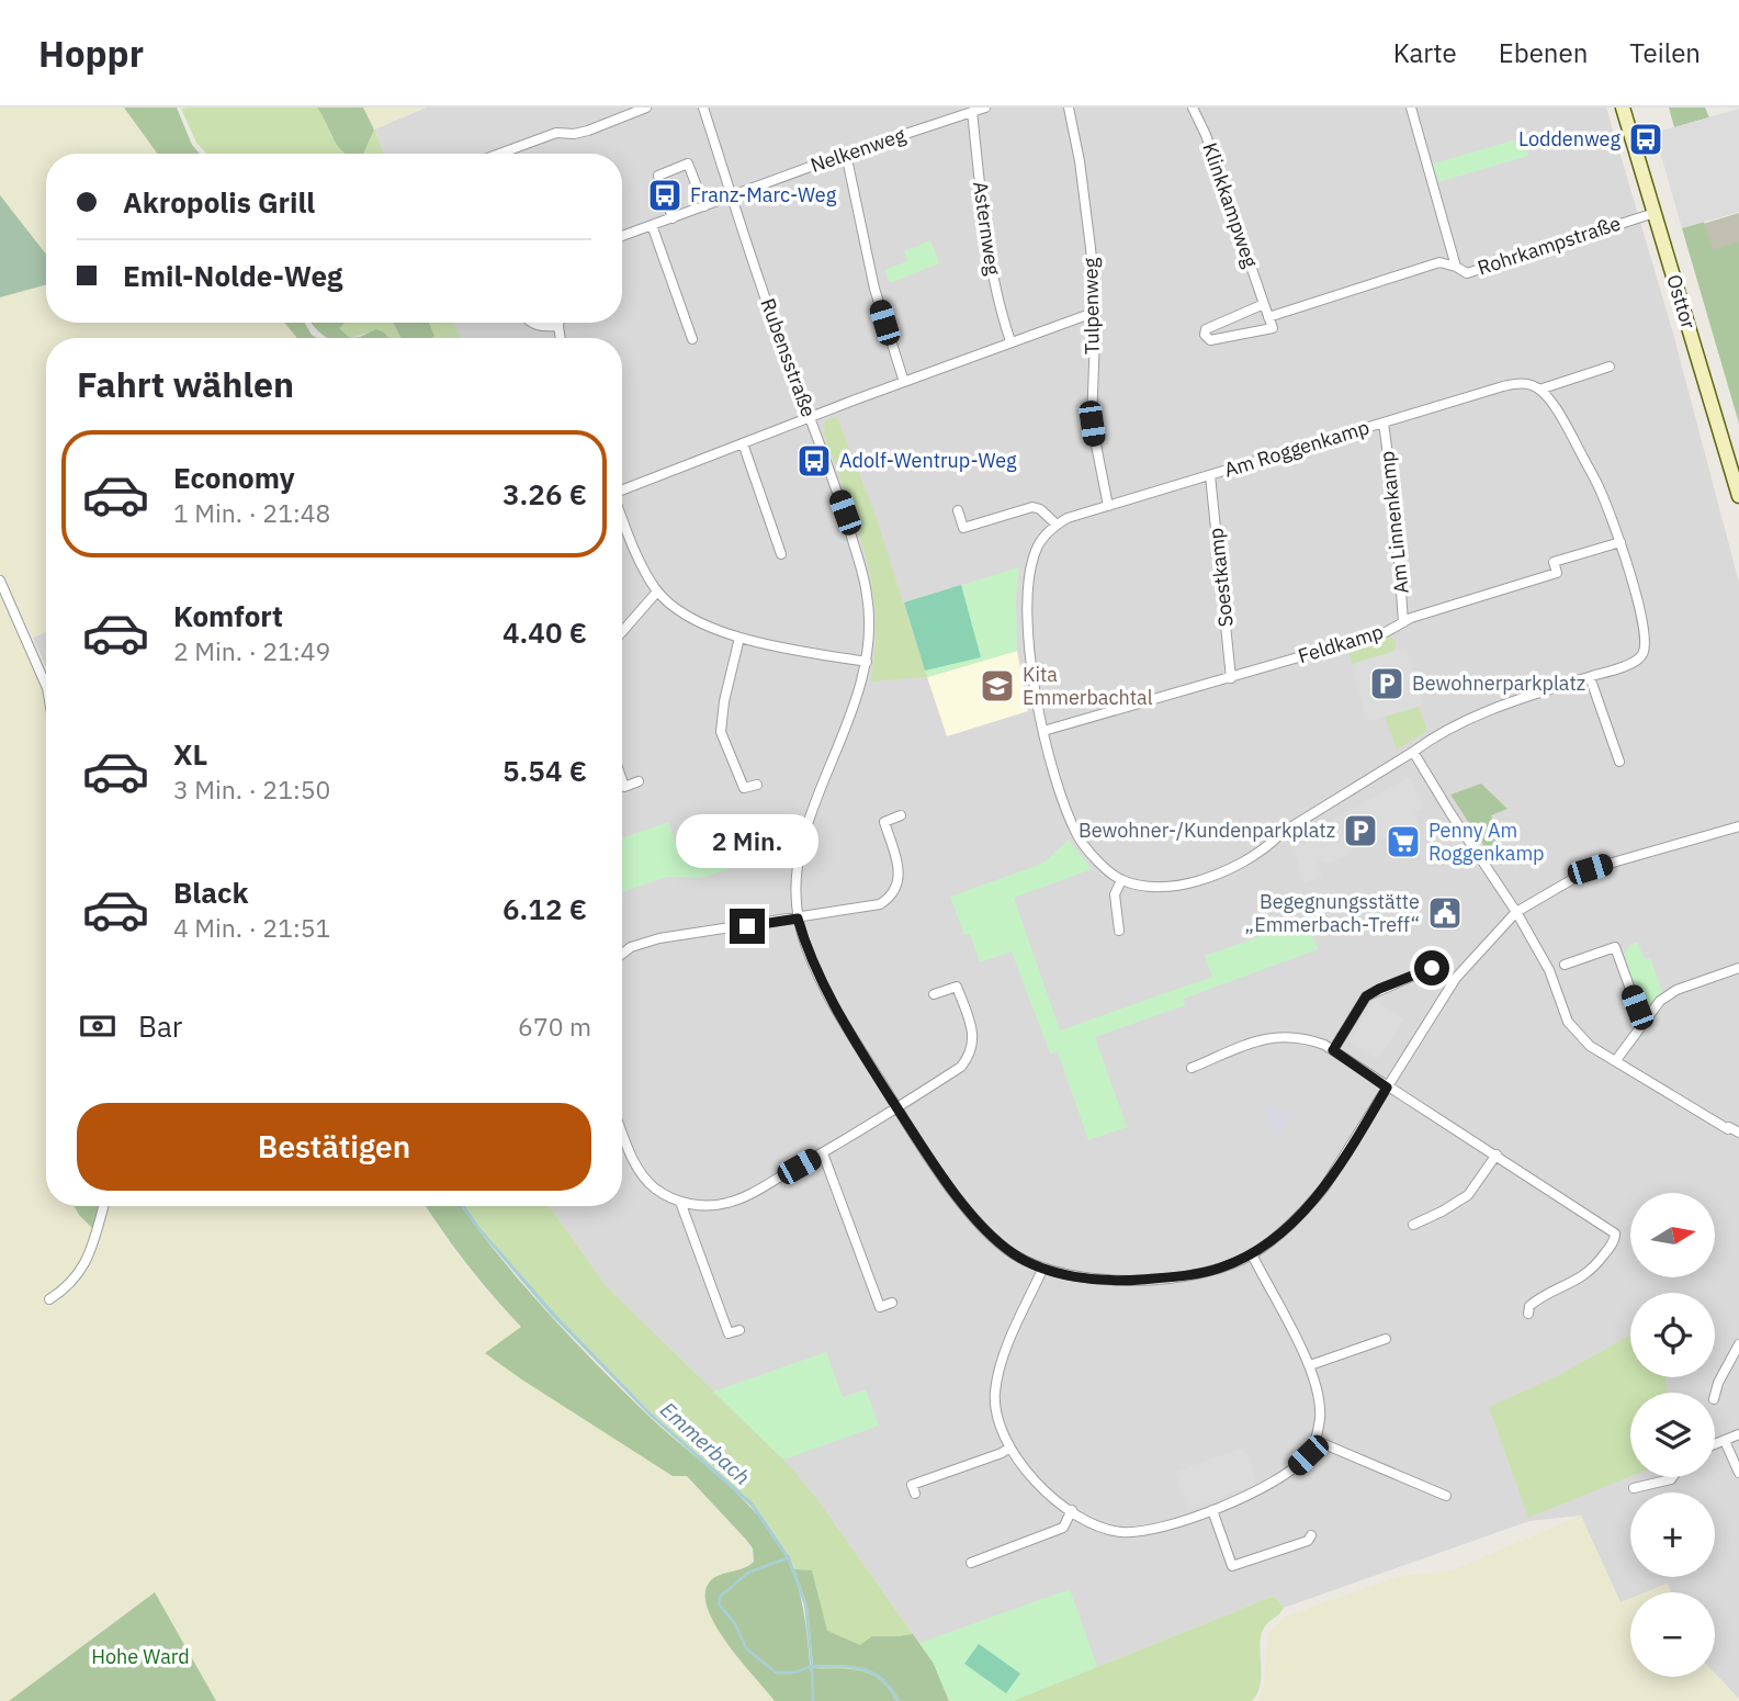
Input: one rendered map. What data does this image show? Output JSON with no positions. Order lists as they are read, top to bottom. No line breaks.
{"streets":{"main road":["Osttor"],"street":["Nelkenweg","Klinkkampweg","Asternweg","Rohrkampstraße","Tulpenweg","Rubensstraße","Am Roggenkamp","Am Linnenkamp","Soestkamp","Feldkamp"]},"crossings":[["Nelkenweg","Asternweg"],["Nelkenweg","Rubensstraße"],["Klinkkampweg","Rohrkampstraße"],["Rohrkampstraße","Osttor"],["Tulpenweg","Am Roggenkamp"],["Am Roggenkamp","Am Linnenkamp"],["Am Roggenkamp","Soestkamp"],["Am Linnenkamp","Feldkamp"],["Soestkamp","Feldkamp"]],"water":["Emmerbach"],"parks":["Hohe Ward"],"places":{"bus stop":["Loddenweg","Franz-Marc-Weg","Adolf-Wentrup-Weg"],"parking":["Bewohnerparkplatz","Bewohner-/Kundenparkplatz"],"school or university":["Kita Emmerbachtal"],"supermarket":["Penny Am Roggenkamp"],"public building":["Begegnungsstätte „Emmerbach-Treff“"]},"north":"right","page":{"header":"Hoppr","nav":["Karte","Ebenen","Teilen"],"banner":["Akropolis Grill","Emil-Nolde-Weg"],"heading":"Fahrt wählen","list":[{"name":"Economy","note":"1 Min. · 21:48","value":"3.26 €"},{"name":"Komfort","note":"2 Min. · 21:49","value":"4.40 €"},{"name":"XL","note":"3 Min. · 21:50","value":"5.54 €"},{"name":"Black","note":"4 Min. · 21:51","value":"6.12 €"}],"bubble":"2 Min.","pay":["Bar","670 m"],"buttons":"Bestätigen","map_buttons":["+","−"]}}
